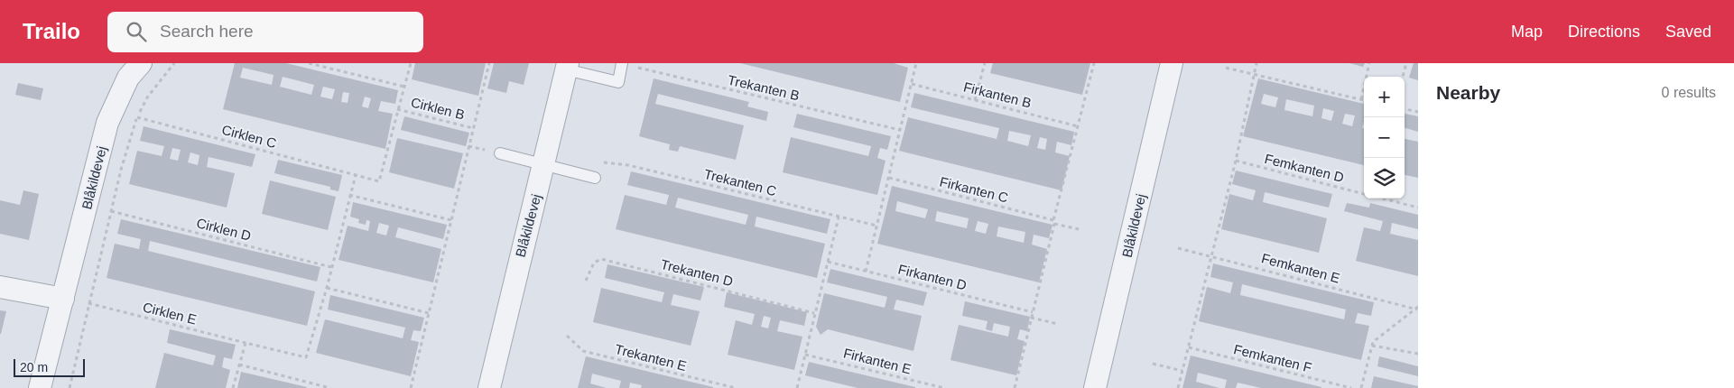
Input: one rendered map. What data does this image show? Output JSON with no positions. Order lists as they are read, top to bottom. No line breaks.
{"streets":{"street":["Blåkildevej"],"path":["Trekanten B","Firkanten B","Cirklen B","Cirklen C","Femkanten D","Trekanten C","Firkanten C","Cirklen D","Femkanten E","Trekanten D","Firkanten D","Cirklen E","Trekanten E","Femkanten F","Firkanten E"]},"crossings":[["Cirklen B","Cirklen C"]],"scale_bar":"20 m","page":{"header":"Trailo","search":"Search here","nav":["Map","Directions","Saved"],"heading":["Nearby","0 results"],"map_buttons":["+","−"],"scale":"20 m"}}
